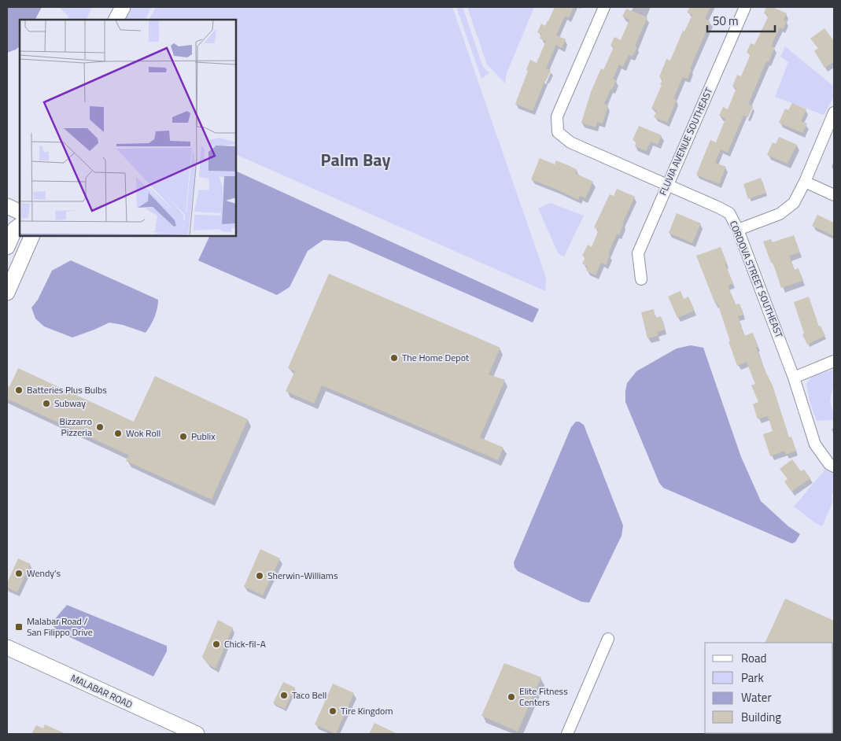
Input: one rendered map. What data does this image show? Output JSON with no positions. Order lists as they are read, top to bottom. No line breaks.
{"streets":{"main road":["MALABAR ROAD"],"street":["FLUVIA AVENUE SOUTHEAST","CORDOVA STREET SOUTHEAST"]},"crossings":[["FLUVIA AVENUE SOUTHEAST","CORDOVA STREET SOUTHEAST"]],"districts":["Palm Bay"],"places":{"other":["The Home Depot","Batteries Plus Bulbs","Subway","Bizzarro Pizzeria","Wok Roll","Publix","Wendy's","Sherwin-Williams","Chick-fil-A","Taco Bell","Elite Fitness Centers","Tire Kingdom"],"transit":["Malabar Road / San Filippo Drive"]},"legend":["Road","Park","Water","Building"],"scale_bar":"50 m"}
